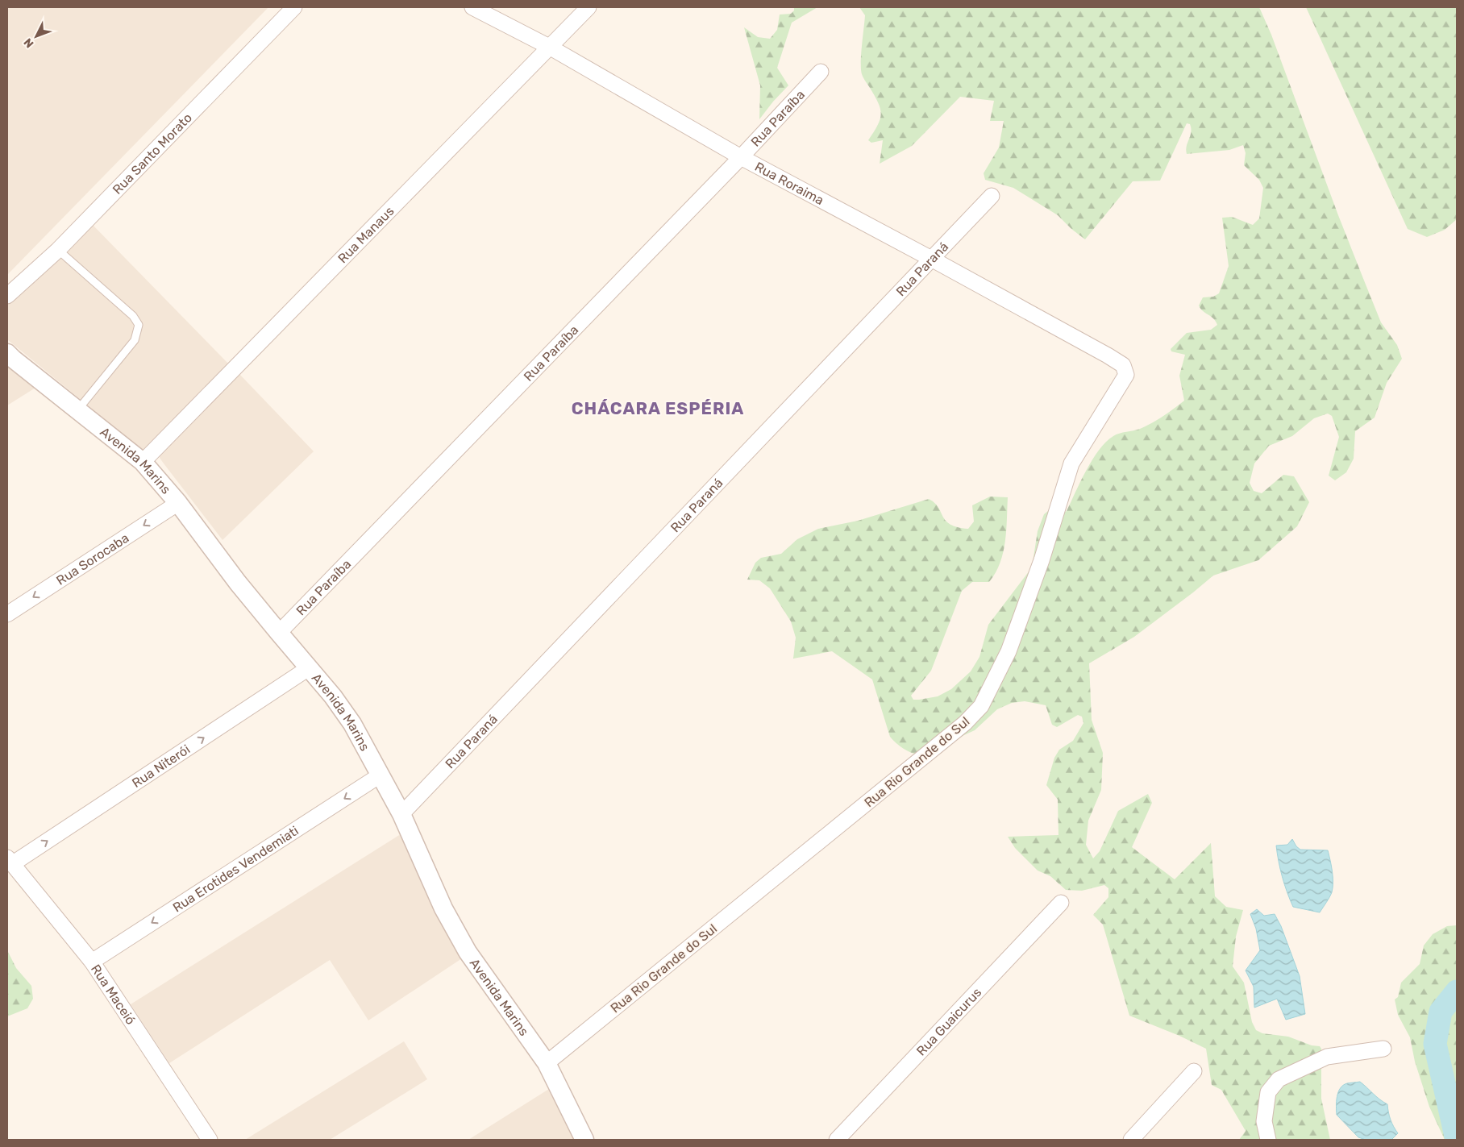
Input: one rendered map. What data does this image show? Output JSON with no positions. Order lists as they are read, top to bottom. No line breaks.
{"streets":{"street":["Rua Paraíba","Rua Santo Morato","Rua Roraima","Rua Manaus","Rua Paraná","Avenida Marins","Rua Sorocaba","Rua Rio Grande do Sul","Rua Niterói","Rua Erotides Vendemiati","Rua Maceió","Rua Guaicurus"]},"crossings":[["Rua Paraíba","Rua Roraima"],["Rua Paraíba","Avenida Marins"],["Rua Roraima","Rua Manaus"],["Rua Roraima","Rua Paraná"],["Rua Roraima","Rua Rio Grande do Sul"],["Rua Manaus","Avenida Marins"],["Rua Paraná","Avenida Marins"],["Avenida Marins","Rua Sorocaba"],["Avenida Marins","Rua Rio Grande do Sul"],["Avenida Marins","Rua Niterói"],["Avenida Marins","Rua Erotides Vendemiati"],["Rua Niterói","Rua Maceió"],["Rua Erotides Vendemiati","Rua Maceió"]],"one_way":["Rua Sorocaba","Rua Niterói","Rua Erotides Vendemiati"],"districts":["CHÁCARA ESPÉRIA"],"north":"bottom left"}
